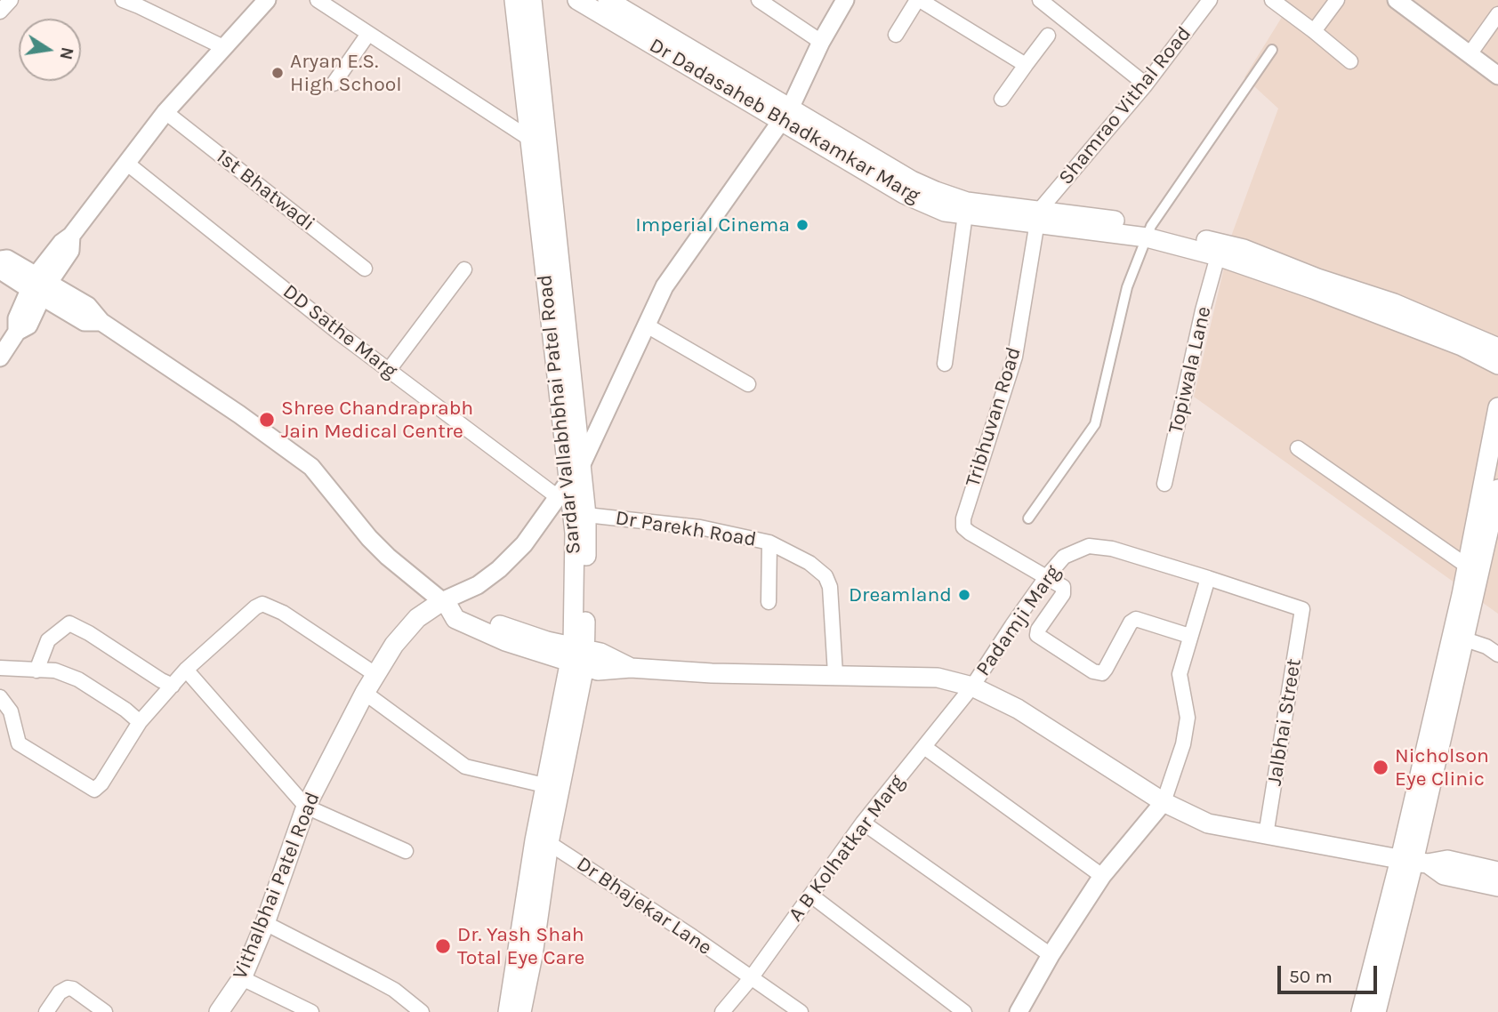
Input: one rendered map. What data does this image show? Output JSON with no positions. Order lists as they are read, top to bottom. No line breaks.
{"streets":{"main road":["Dr Dadasaheb Bhadkamkar Marg","Sardar Vallabhbhai Patel Road","Vithalbhai Patel Road"],"street":["Shamrao Vithal Road","1st Bhatwadi","DD Sathe Marg","Topiwala Lane","Tribhuvan Road","Dr Parekh Road","Padamji Marg","Jalbhai Street","A B Kolhatkar Marg","Dr Bhajekar Lane"]},"crossings":[["Shamrao Vithal Road","Dr Dadasaheb Bhadkamkar Marg"],["Shamrao Vithal Road","Tribhuvan Road"],["Dr Dadasaheb Bhadkamkar Marg","Topiwala Lane"],["Dr Dadasaheb Bhadkamkar Marg","Tribhuvan Road"],["DD Sathe Marg","Vithalbhai Patel Road"],["Sardar Vallabhbhai Patel Road","Dr Parekh Road"],["Sardar Vallabhbhai Patel Road","Vithalbhai Patel Road"],["Sardar Vallabhbhai Patel Road","Dr Bhajekar Lane"],["Tribhuvan Road","Padamji Marg"],["Padamji Marg","Jalbhai Street"],["Padamji Marg","A B Kolhatkar Marg"],["A B Kolhatkar Marg","Dr Bhajekar Lane"]],"places":["Aryan E.S. High School","Imperial Cinema","Shree Chandraprabh Jain Medical Centre","Dreamland","Nicholson Eye Clinic","Dr. Yash Shah Total Eye Care"],"scale_bar":"50 m","north":"right"}
